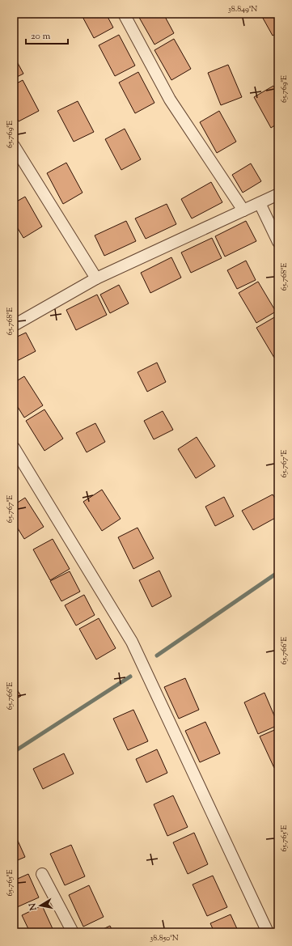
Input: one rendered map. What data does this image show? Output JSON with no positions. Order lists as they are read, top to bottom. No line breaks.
{"scale_bar":"20 m","north":"left","coordinates":["38.849°N","65.769°E","65.768°E","65.767°E","65.766°E","65.765°E","38.850°N"]}
